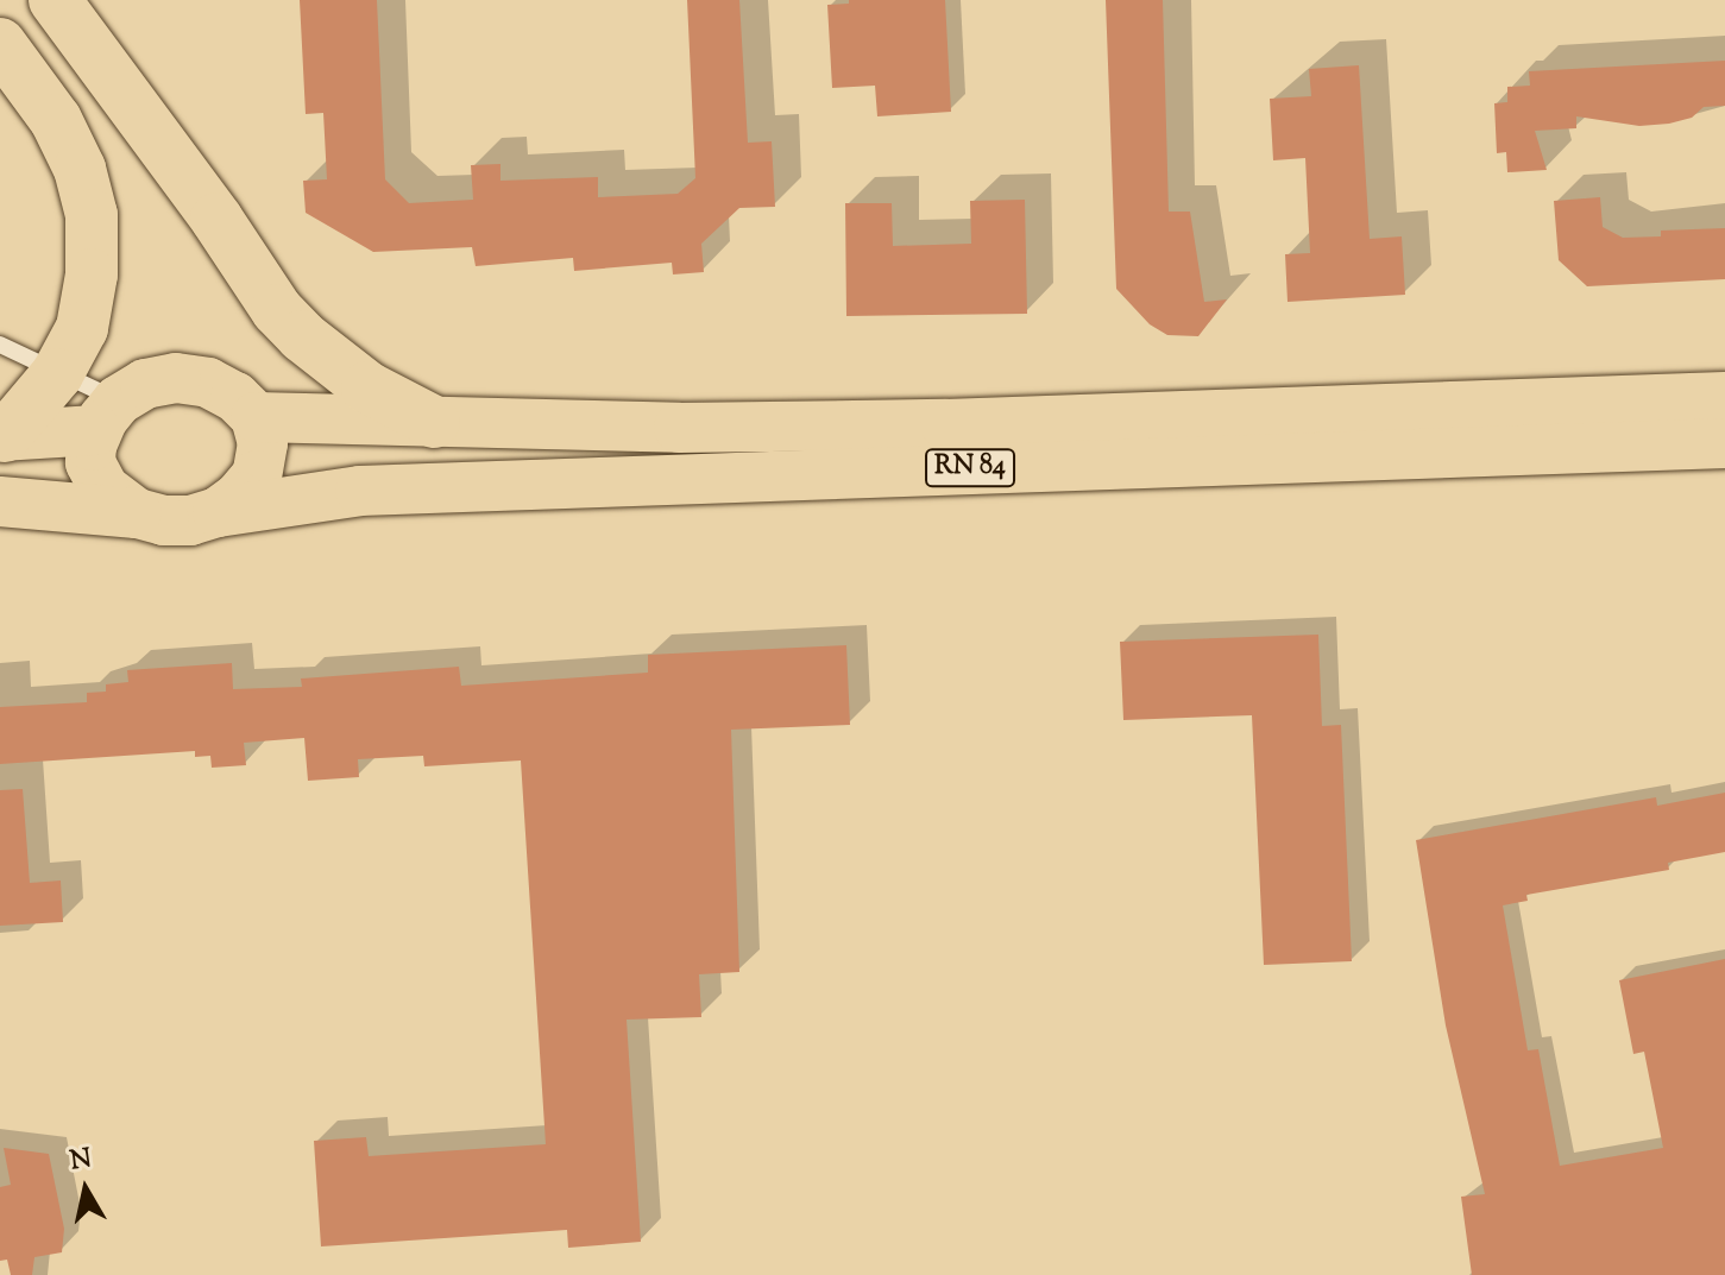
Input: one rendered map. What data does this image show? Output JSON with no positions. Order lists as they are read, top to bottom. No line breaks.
{"streets":{"main road":["RN 84"]},"north":"top"}
